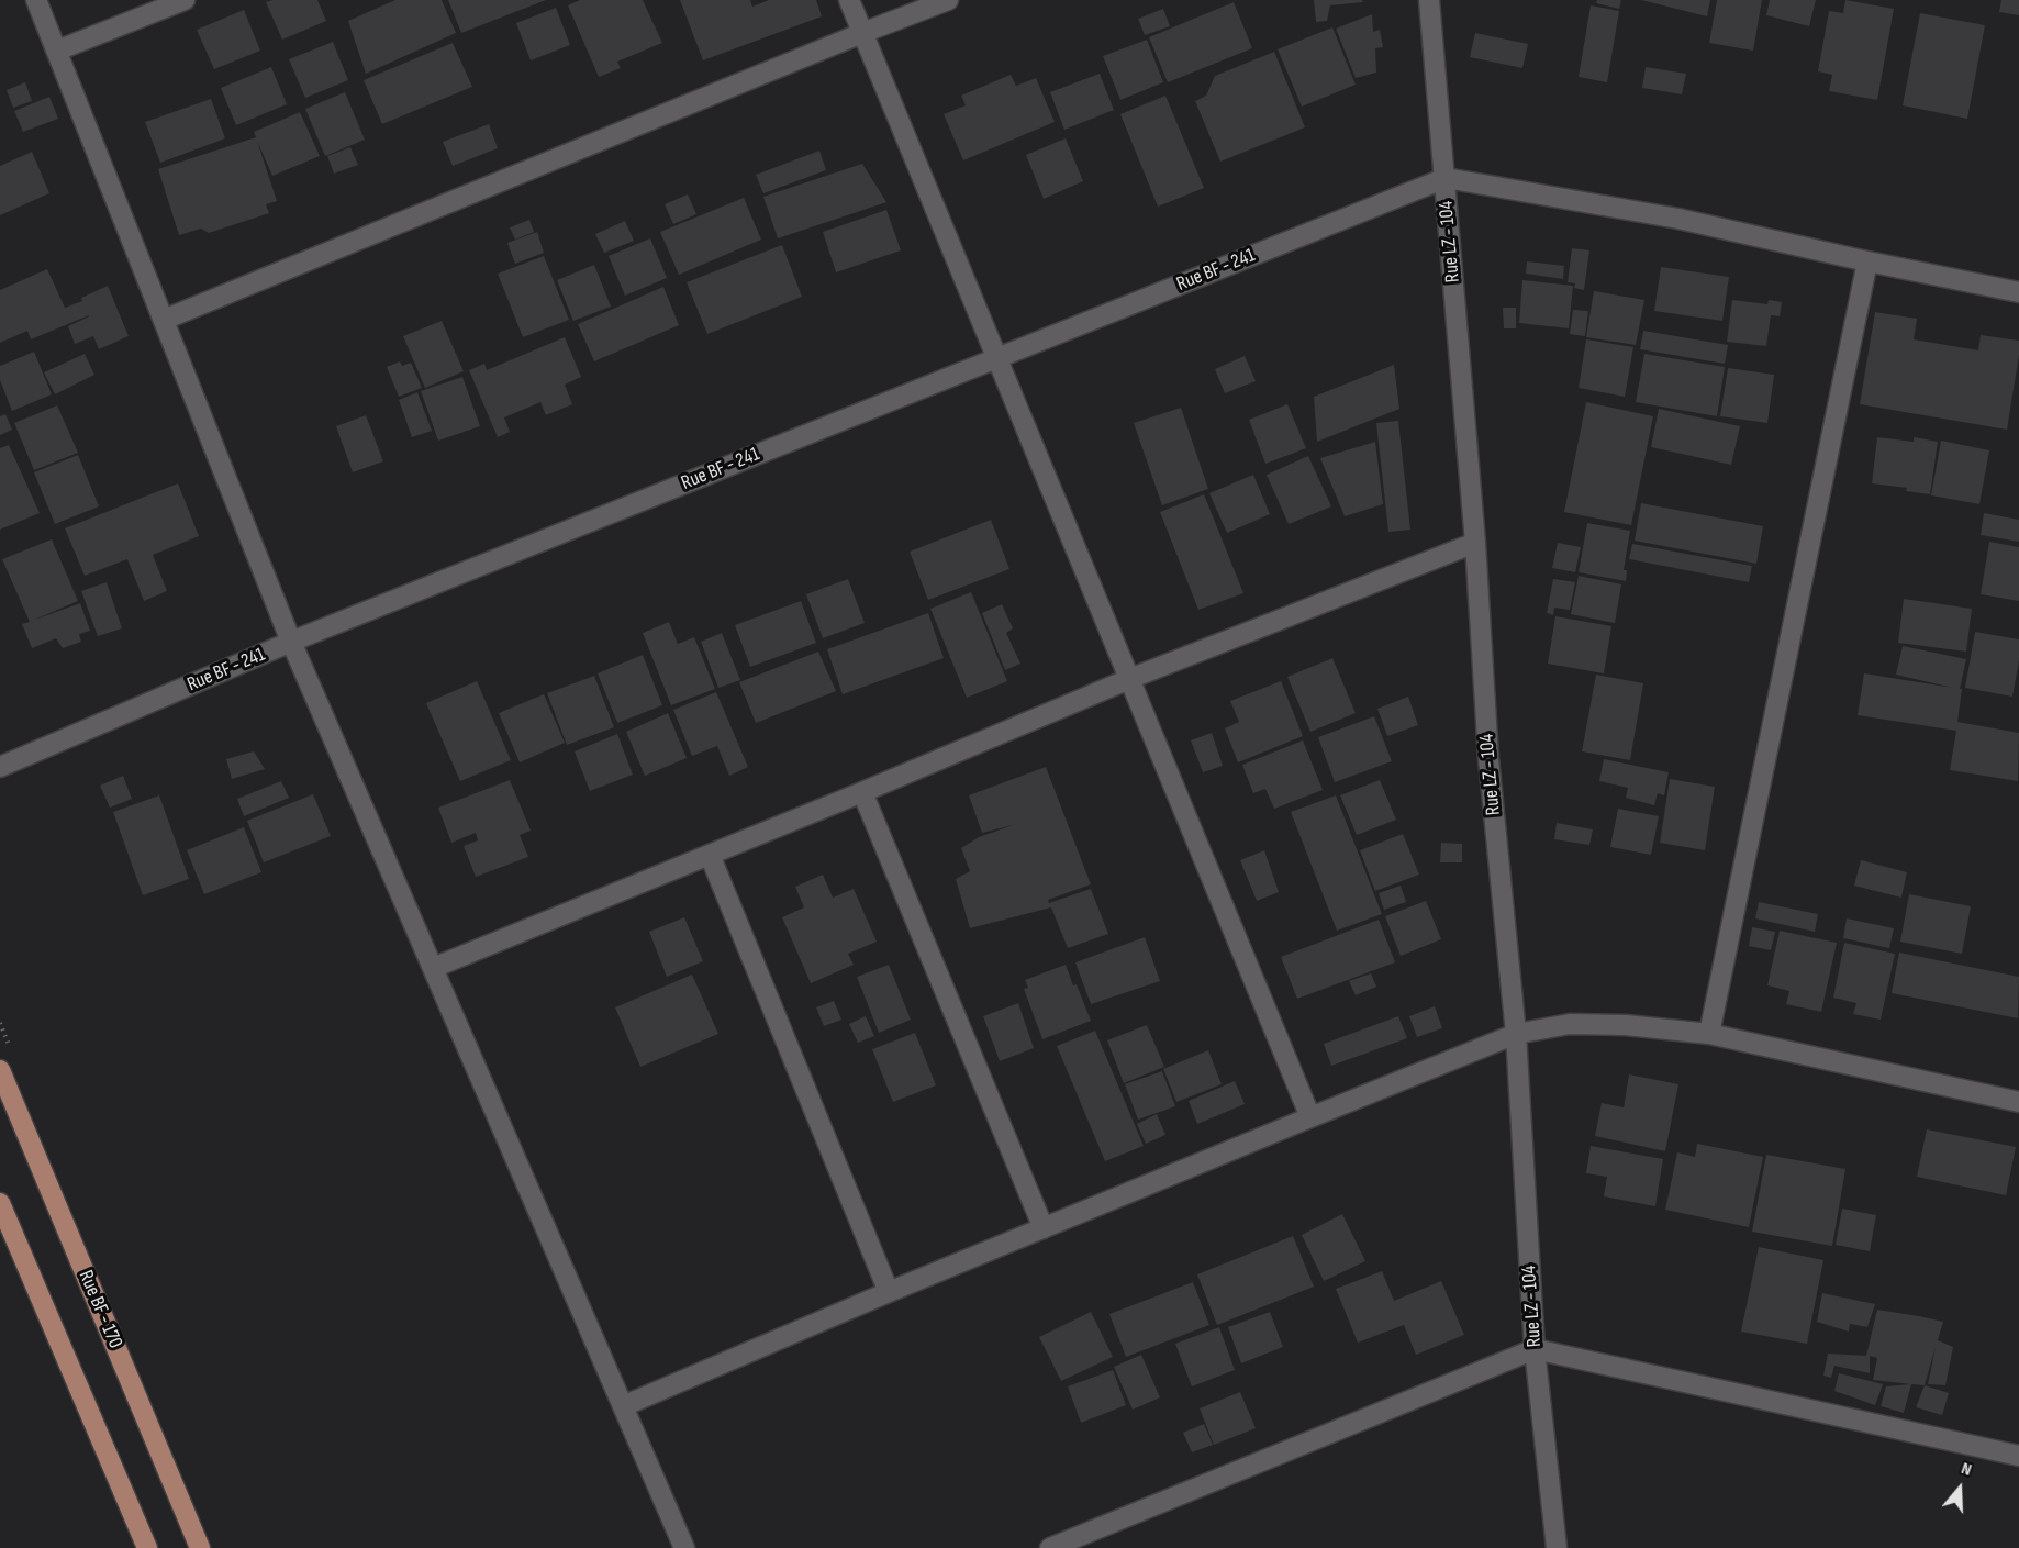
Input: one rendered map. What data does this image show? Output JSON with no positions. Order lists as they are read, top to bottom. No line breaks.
{"streets":{"main road":["Rue BF - 170"],"street":["Rue LZ - 104","Rue BF - 241"]},"crossings":[["Rue LZ - 104","Rue BF - 241"]],"north":"top"}
